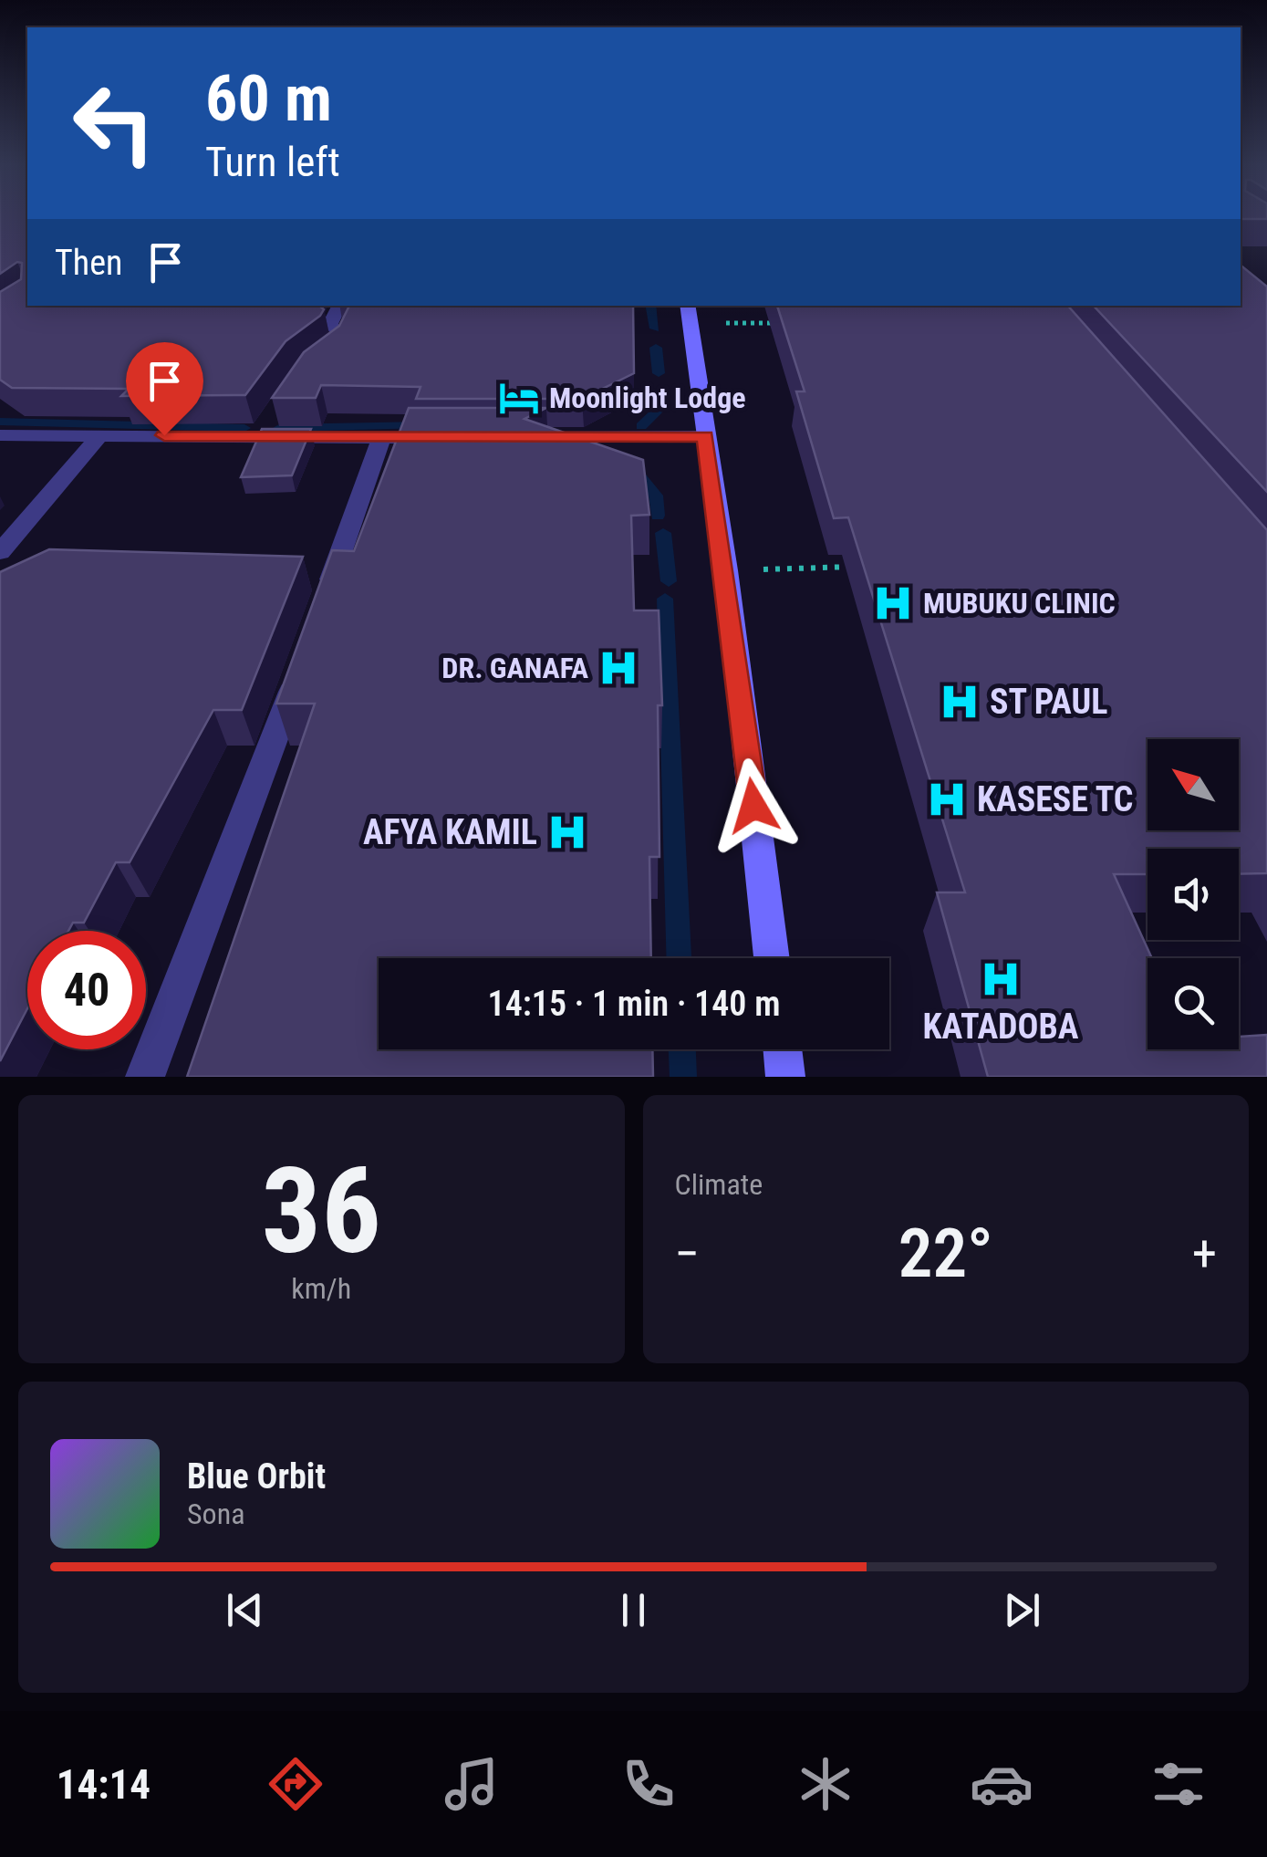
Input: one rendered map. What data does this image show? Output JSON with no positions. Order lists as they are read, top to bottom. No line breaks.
{"places":{"hotel":["Moonlight Lodge"],"hospital":["MUBUKU CLINIC","DR. GANAFA","ST PAUL","KASESE TC","AFYA KAMIL","KATADOBA"]},"north":"top left","page":{"turn":["60 m","Turn left"],"then":"Then","limit":"40","trip":"14:15 · 1 min · 140 m","tile":[["36","km/h"],"Climate"],"heat":["−","22°","+"],"song":["Blue Orbit","Sona"],"tabs":"14:14"}}
